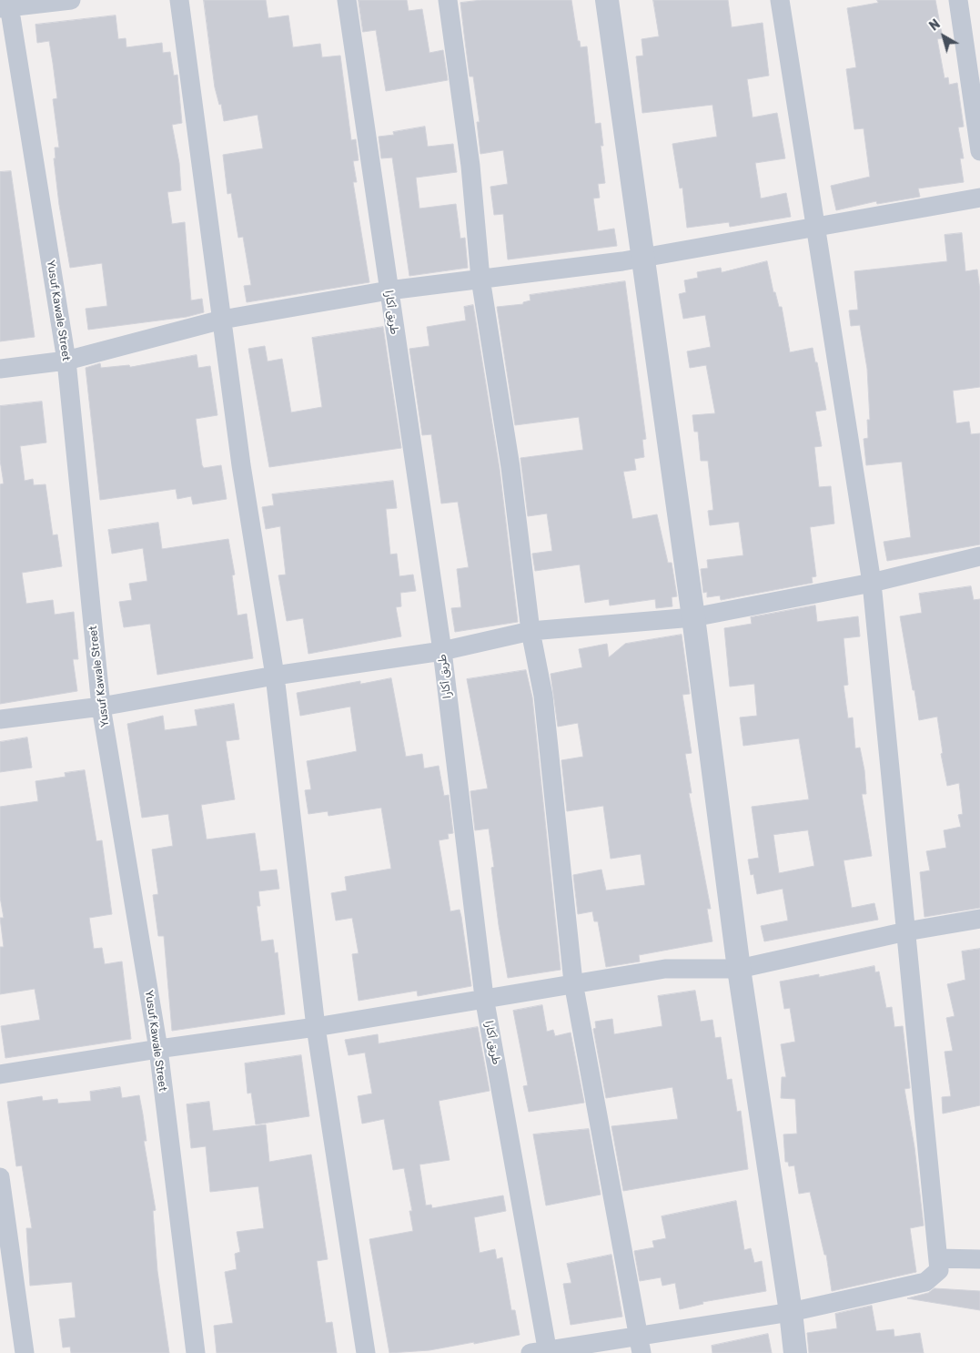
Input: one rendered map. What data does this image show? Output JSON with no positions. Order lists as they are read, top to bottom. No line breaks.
{"streets":{"street":["Yusuf Kawale Street","طريق أكارا"]},"north":"top left"}
